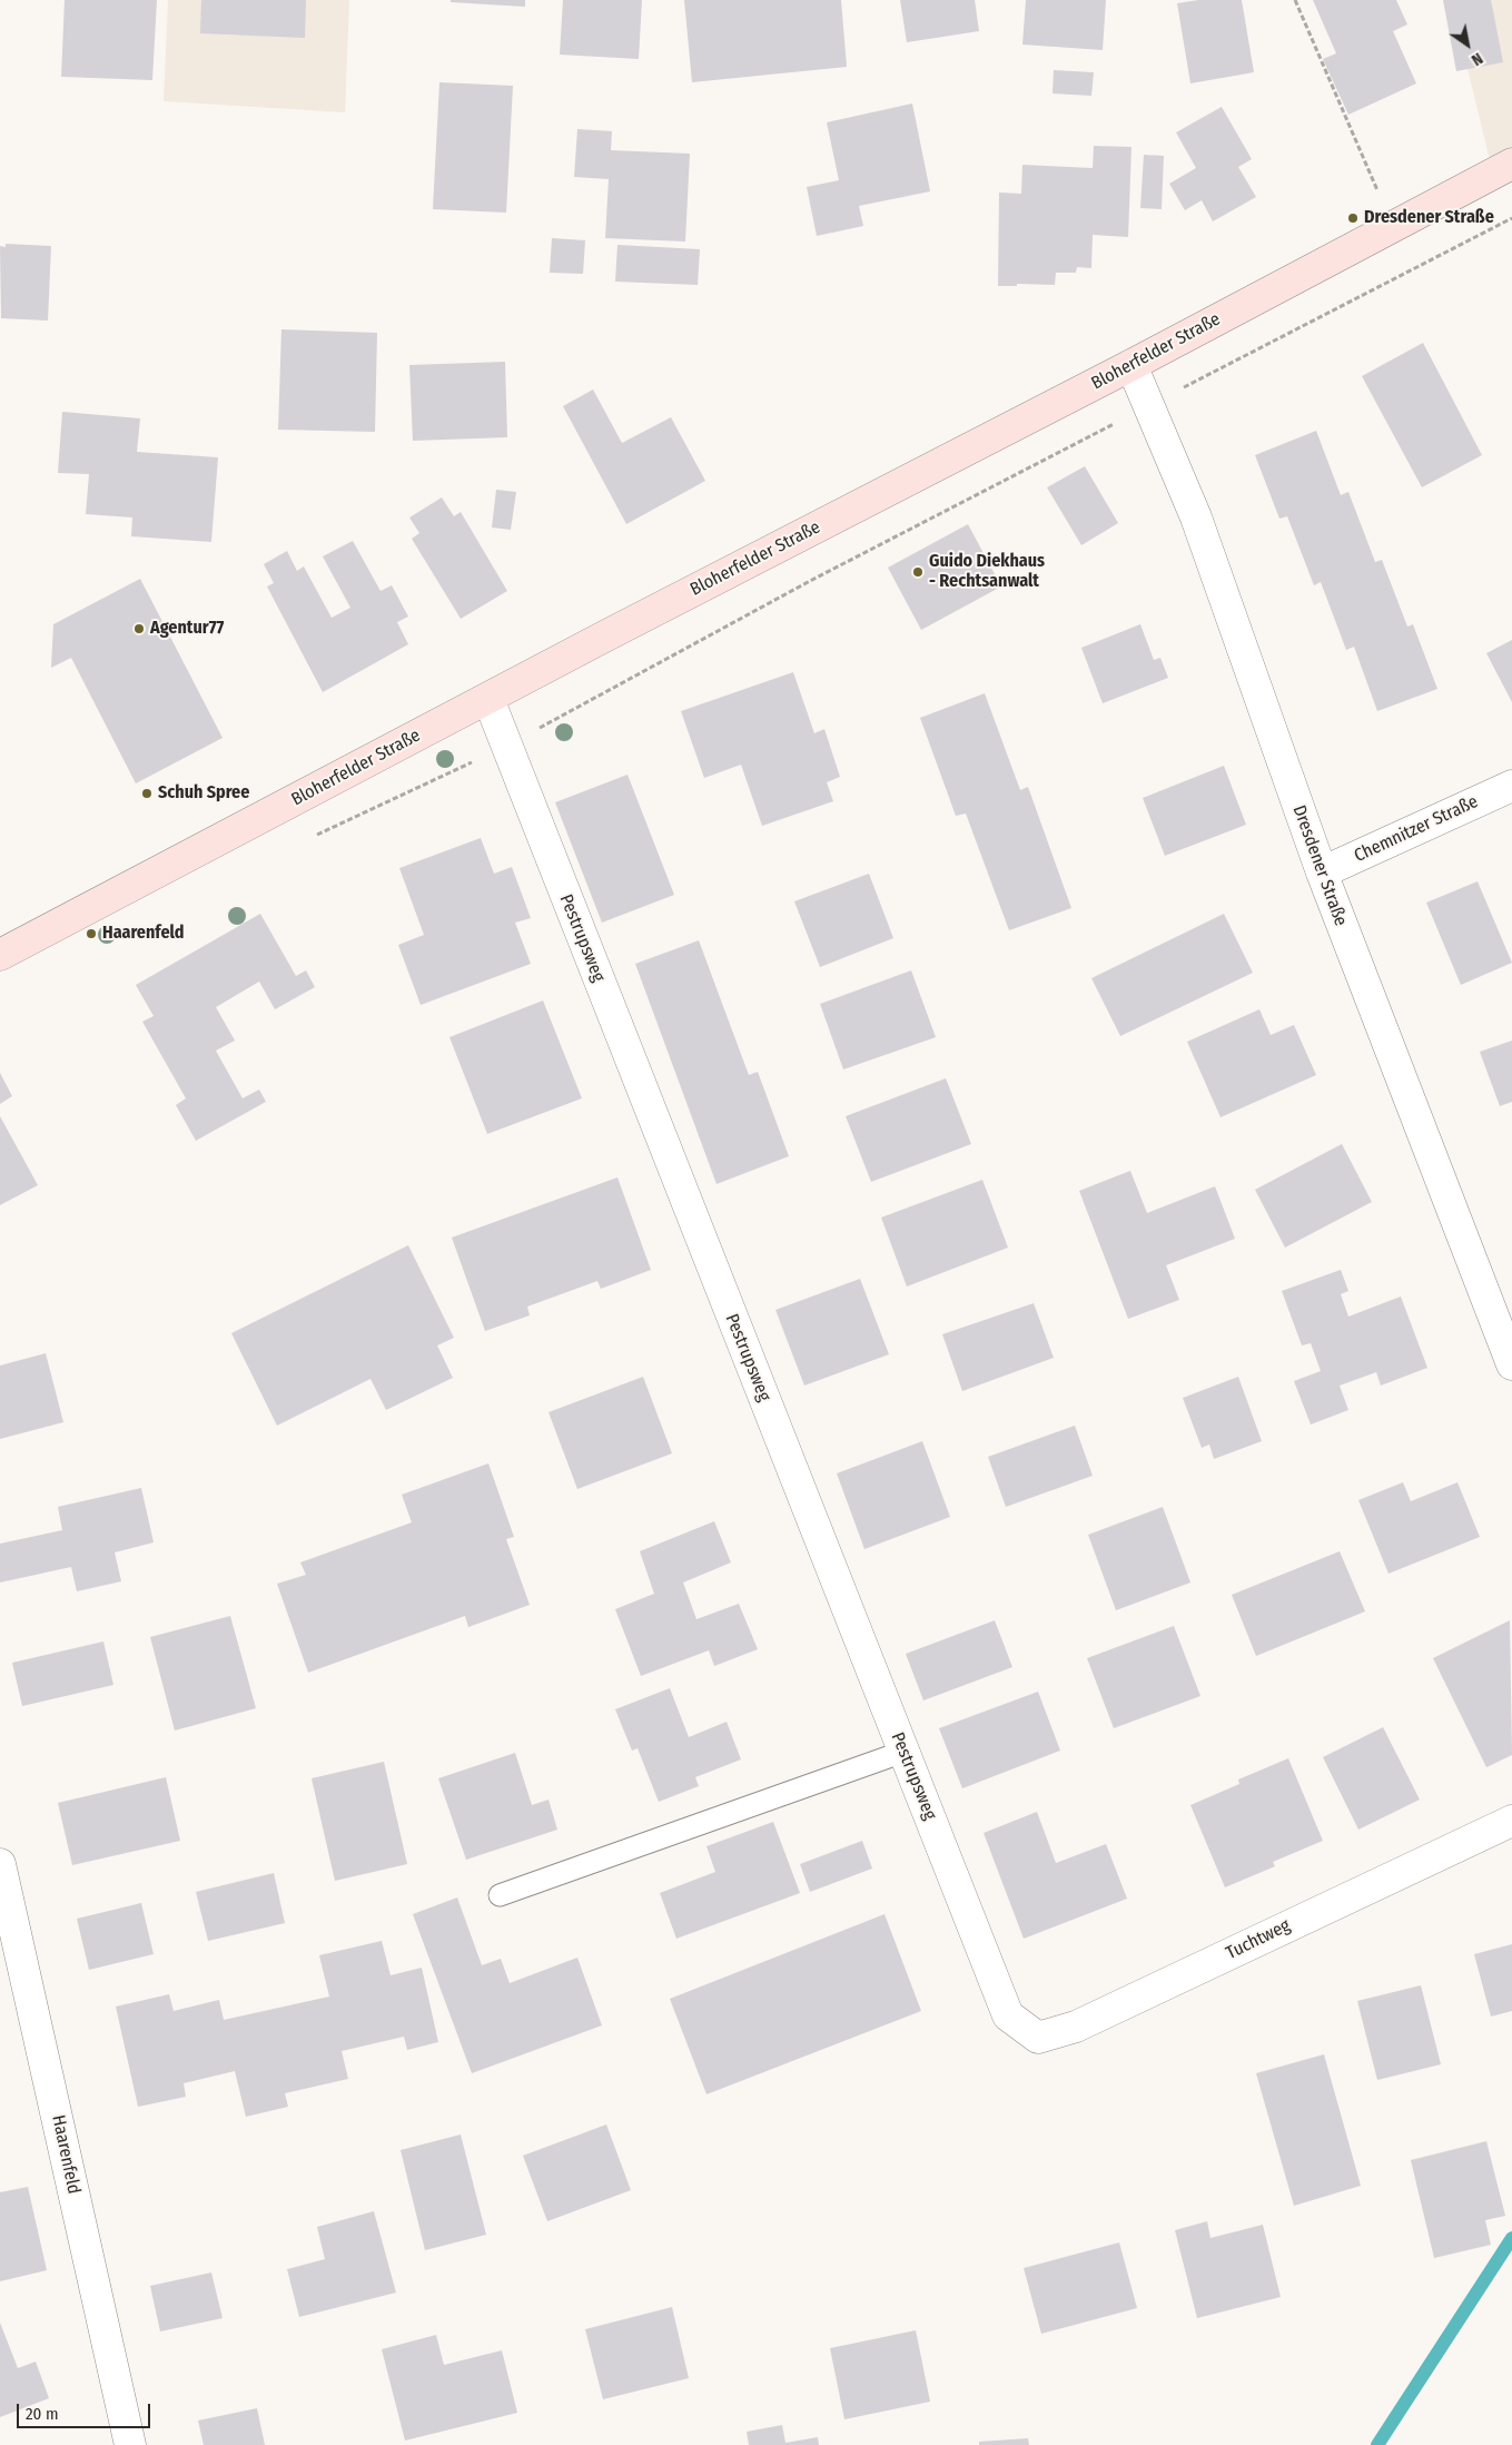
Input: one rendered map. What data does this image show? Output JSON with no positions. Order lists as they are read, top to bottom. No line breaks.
{"streets":{"street":["Bloherfelder Straße","Chemnitzer Straße","Dresdener Straße","Pestrupsweg","Tuchtweg","Haarenfeld"]},"crossings":[["Bloherfelder Straße","Dresdener Straße"],["Bloherfelder Straße","Pestrupsweg"],["Chemnitzer Straße","Dresdener Straße"],["Pestrupsweg","Tuchtweg"]],"places":["Dresdener Straße","Guido Diekhaus - Rechtsanwalt","Agentur77","Schuh Spree","Haarenfeld"],"scale_bar":"20 m","north":"bottom right"}
